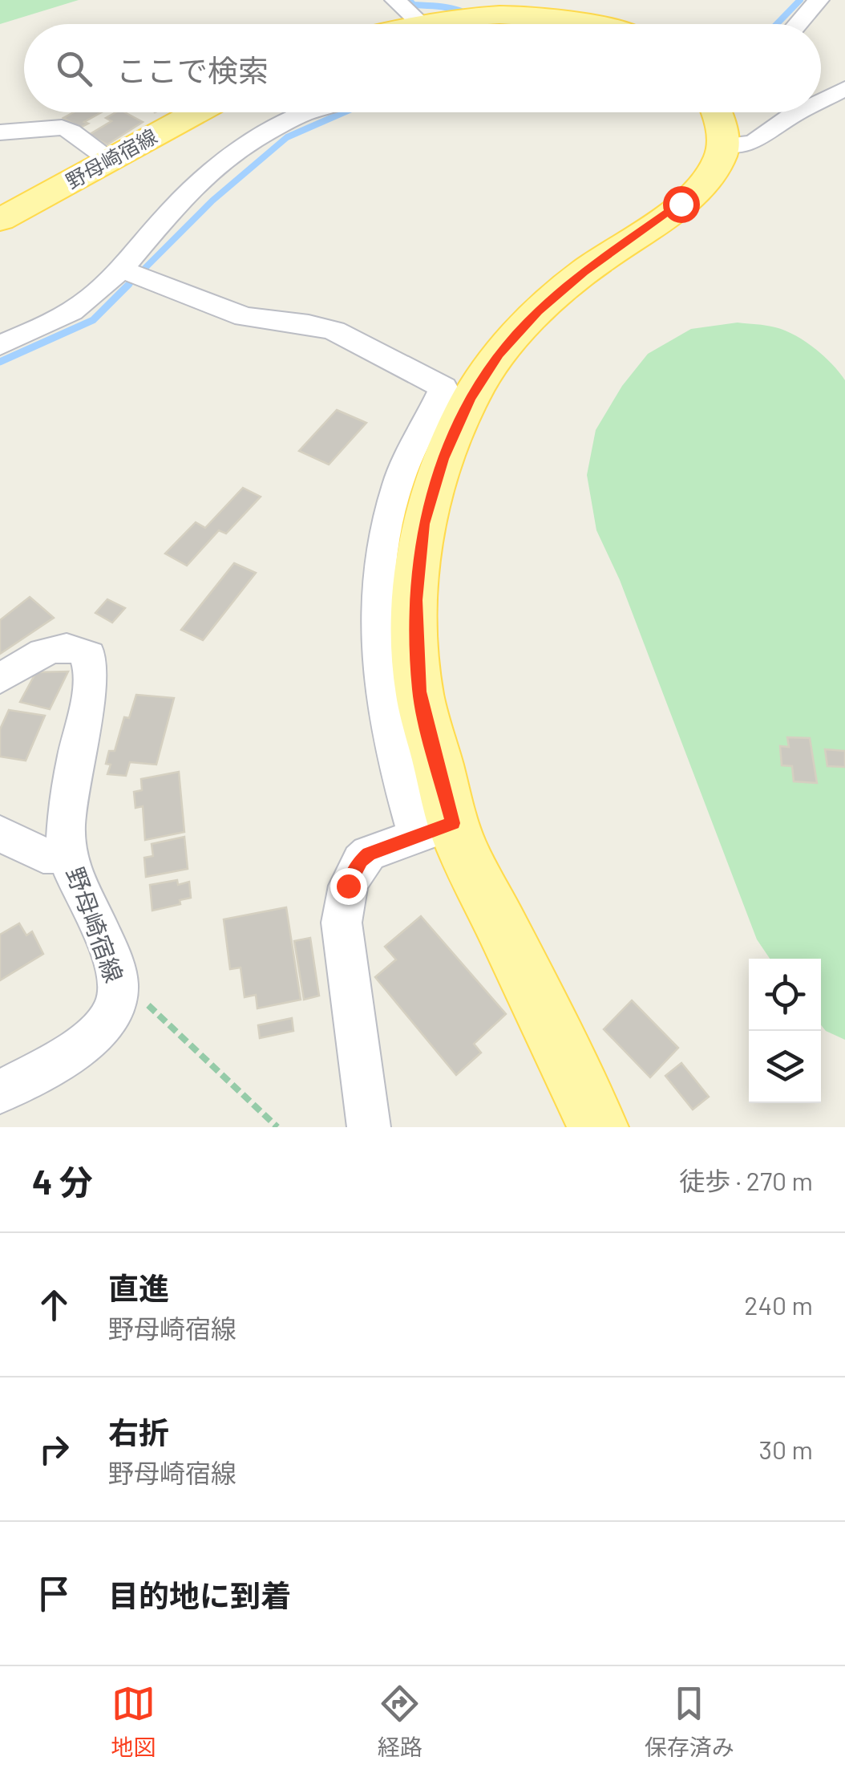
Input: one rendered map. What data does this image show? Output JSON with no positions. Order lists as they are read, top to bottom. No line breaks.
{"streets":{"main road":["野母崎宿線"]},"page":{"search":"ここで検索","heading":["4 分","徒歩 · 270 m"],"list":[["直進","野母崎宿線","240 m"],["右折","野母崎宿線","30 m"],"目的地に到着"],"nav":["地図","経路","保存済み"]}}
